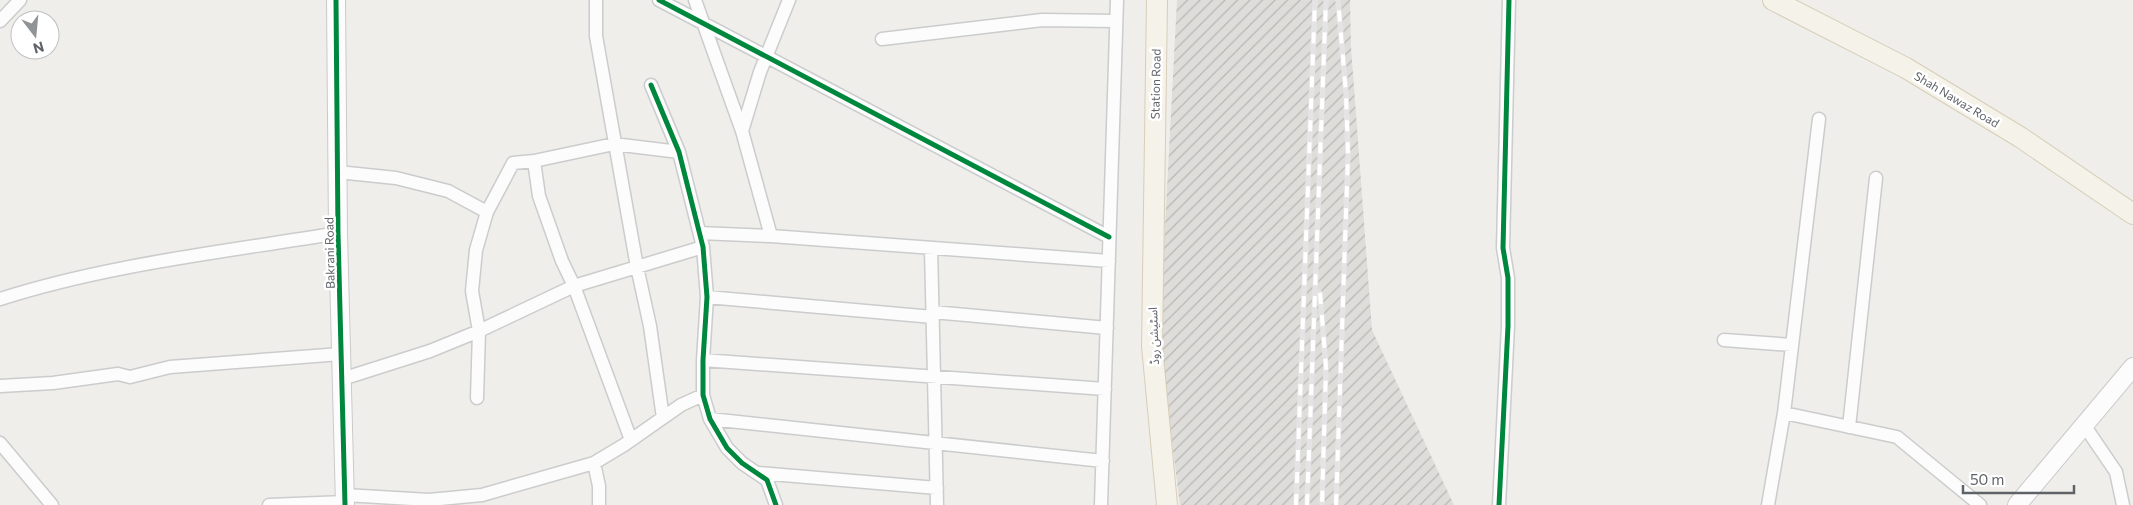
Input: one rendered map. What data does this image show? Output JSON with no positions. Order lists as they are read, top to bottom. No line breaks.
{"streets":{"main road":["Station Road","Shah Nawaz Road","اسٹیشن روڈ"],"street":["Bakrani Road"]},"crossings":[["Station Road","اسٹیشن روڈ"]],"scale_bar":"50 m","north":"bottom"}
